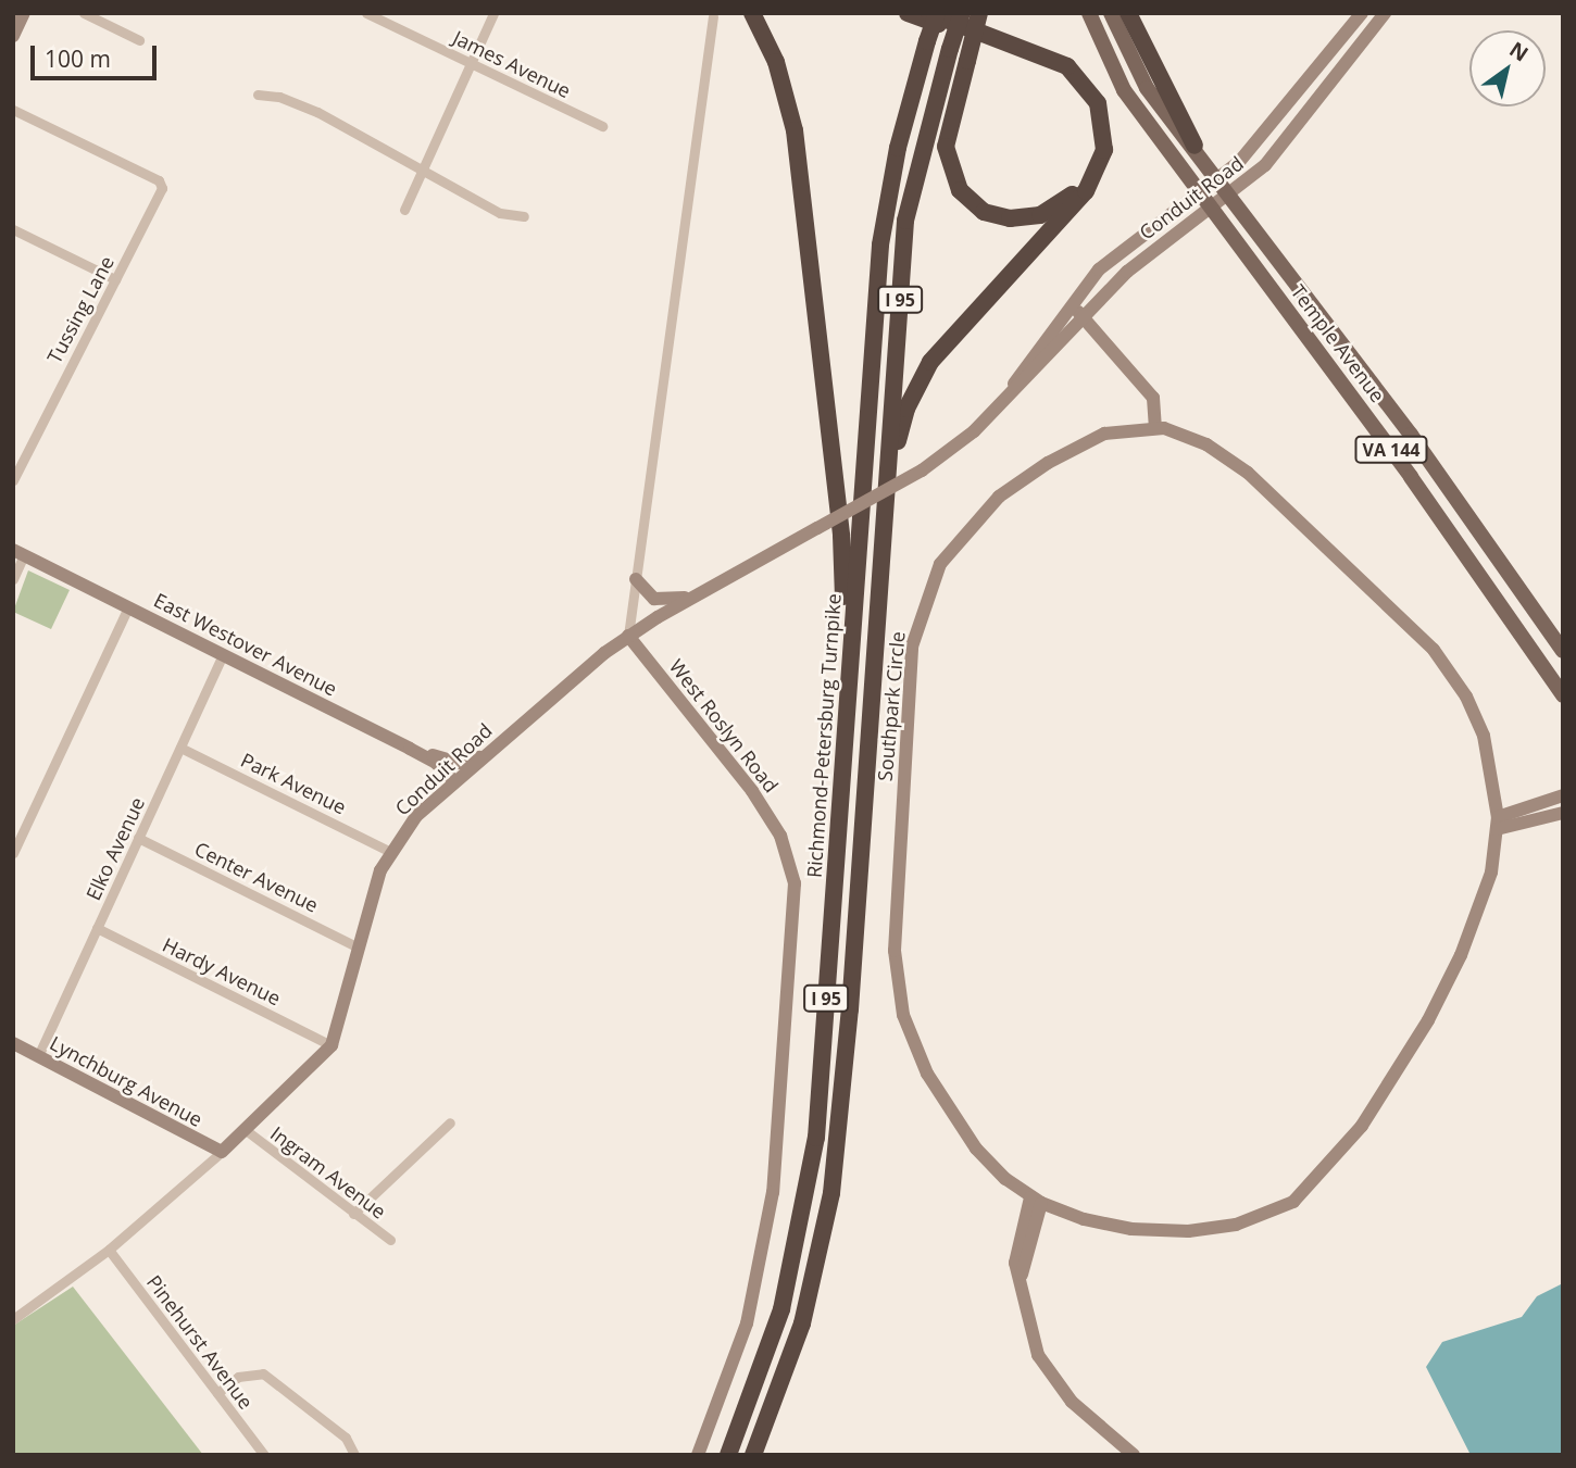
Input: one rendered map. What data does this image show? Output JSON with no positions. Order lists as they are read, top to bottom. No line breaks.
{"streets":{"highway":["I 95","Richmond-Petersburg Turnpike"],"main road":["Temple Avenue","VA 144"],"street":["James Avenue","Conduit Road","Tussing Lane","East Westover Avenue","Southpark Circle","West Roslyn Road","Park Avenue","Elko Avenue","Center Avenue","Hardy Avenue","Lynchburg Avenue","Ingram Avenue","Pinehurst Avenue"]},"crossings":[["Conduit Road","Temple Avenue"],["Conduit Road","East Westover Avenue"],["Conduit Road","West Roslyn Road"],["Conduit Road","Park Avenue"],["Conduit Road","Center Avenue"],["Conduit Road","Hardy Avenue"],["Conduit Road","Lynchburg Avenue"],["Conduit Road","Ingram Avenue"],["Conduit Road","Pinehurst Avenue"],["East Westover Avenue","Elko Avenue"],["Park Avenue","Elko Avenue"],["Elko Avenue","Center Avenue"],["Elko Avenue","Hardy Avenue"],["Elko Avenue","Lynchburg Avenue"]],"scale_bar":"100 m","north":"top right"}
